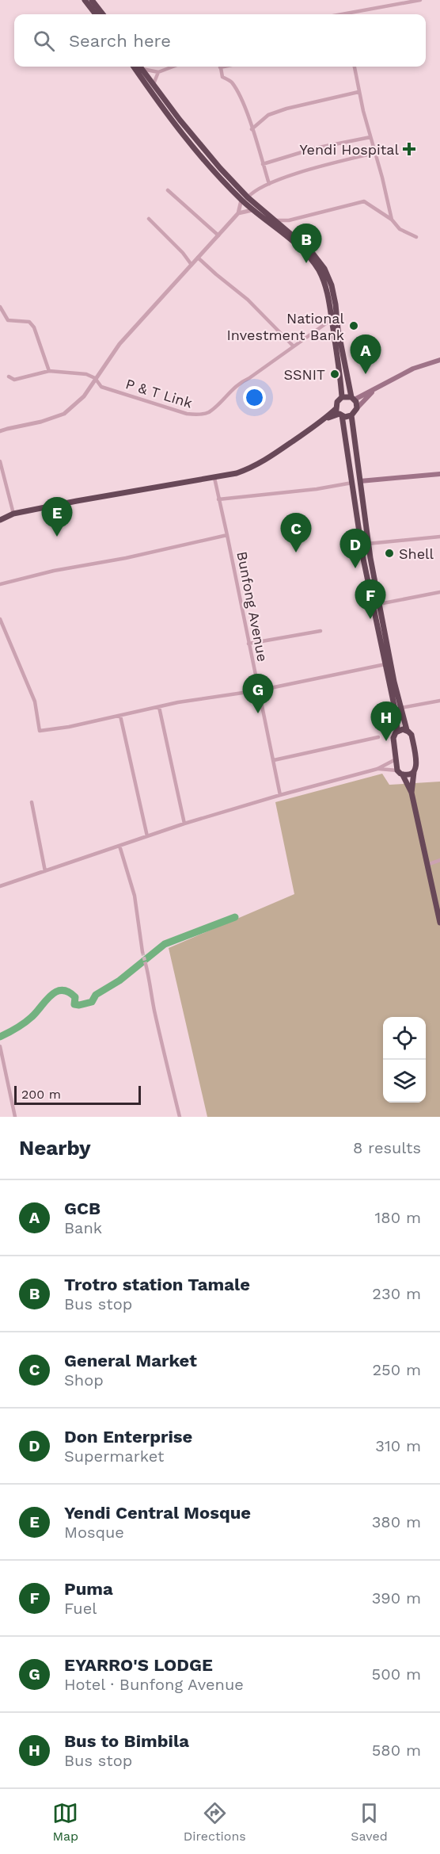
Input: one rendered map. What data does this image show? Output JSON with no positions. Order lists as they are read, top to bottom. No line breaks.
{"streets":{"street":["P & T Link","Bunfong Avenue"]},"places":{"health":["Yendi Hospital"],"other":["National Investment Bank","SSNIT","Shell"]},"scale_bar":"200 m","page":{"search":"Search here","pins":["B","A","E","C","D","F","G","H"],"scale":"200 m","heading":["Nearby","8 results"],"list":[{"mark":"A","name":"GCB","note":"Bank","value":"180 m"},{"mark":"B","name":"Trotro station Tamale","note":"Bus stop","value":"230 m"},{"mark":"C","name":"General Market","note":"Shop","value":"250 m"},{"mark":"D","name":"Don Enterprise","note":"Supermarket","value":"310 m"},{"mark":"E","name":"Yendi Central Mosque","note":"Mosque","value":"380 m"},{"mark":"F","name":"Puma","note":"Fuel","value":"390 m"},{"mark":"G","name":"EYARRO'S LODGE","note":"Hotel · Bunfong Avenue","value":"500 m"},{"mark":"H","name":"Bus to Bimbila","note":"Bus stop","value":"580 m"}],"nav":["Map","Directions","Saved"]}}
